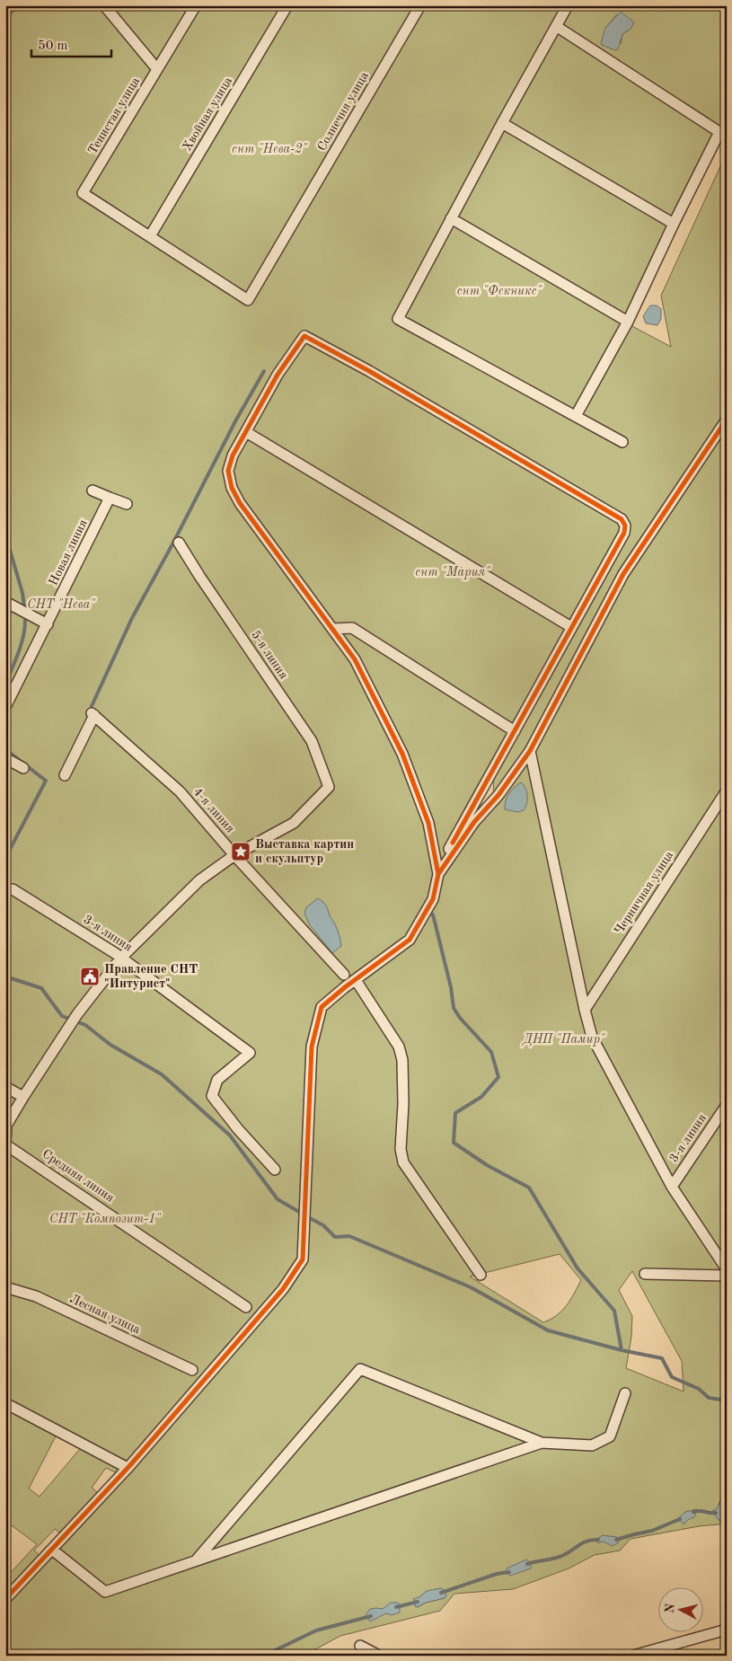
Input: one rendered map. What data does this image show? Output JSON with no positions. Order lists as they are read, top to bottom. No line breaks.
{"streets":{"street":["Солнечня улица","Хвойная улица","Тенистая улица","Новая линия","5-я линия","4-я линия","Черничная улица","3-я линия","Средняя линия","Лесная улица"]},"crossings":[["Солнечня улица","Хвойная улица"],["Солнечня улица","Тенистая улица"],["Хвойная улица","Тенистая улица"],["5-я линия","4-я линия"]],"parks":["снт \"Нева-2\"","снт \"Фекникс\"","снт \"Мария\"","СНТ \"Нева\"","ДНП \"Памир\"","СНТ \"Композит-1\""],"places":{"place":["Выставка картин и скульптур"],"public building":["Правление СНТ \"Интурист\""]},"scale_bar":"50 m","north":"left"}
